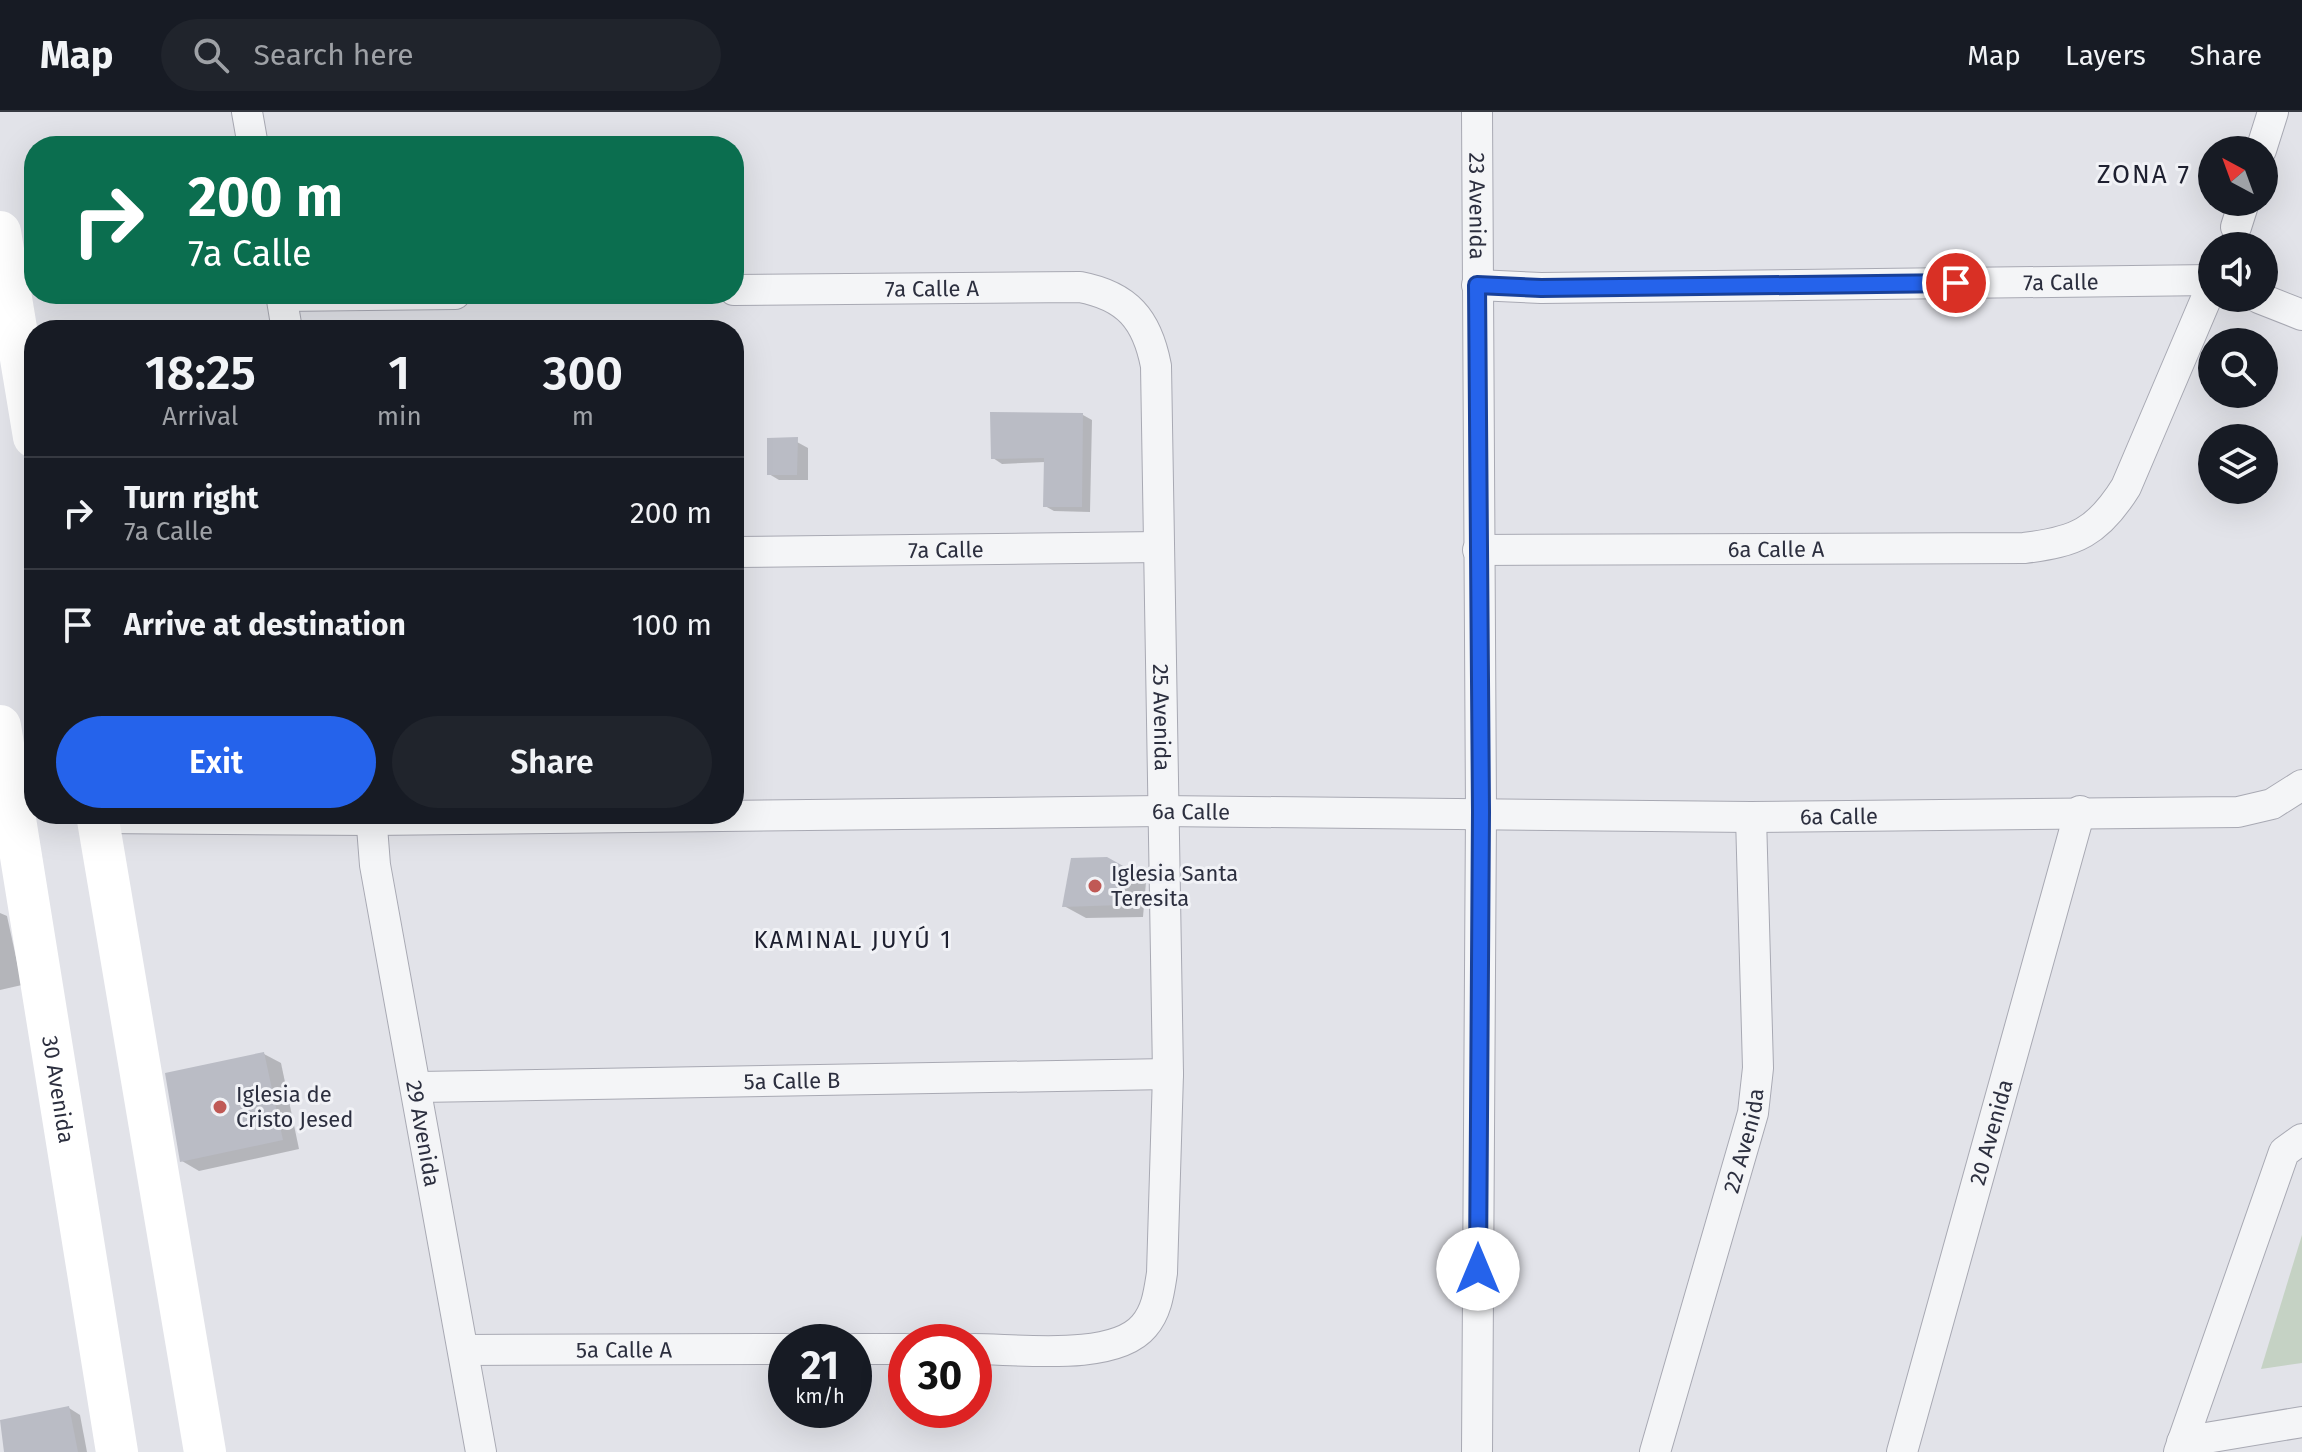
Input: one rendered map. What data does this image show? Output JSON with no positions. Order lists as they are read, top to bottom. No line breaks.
{"streets":{"street":["23 Avenida","7a Calle","7a Calle A","6a Calle A","25 Avenida","6a Calle","5a Calle B","30 Avenida","20 Avenida","29 Avenida","22 Avenida","5a Calle A"]},"crossings":[["23 Avenida","7a Calle"],["23 Avenida","6a Calle A"],["23 Avenida","6a Calle"],["7a Calle","25 Avenida"],["7a Calle A","25 Avenida"],["25 Avenida","6a Calle"],["25 Avenida","5a Calle B"],["6a Calle","20 Avenida"],["6a Calle","22 Avenida"],["5a Calle B","29 Avenida"],["29 Avenida","5a Calle A"]],"districts":["ZONA 7","KAMINAL JUYÚ 1"],"places":["Iglesia Santa Teresita","Iglesia de Cristo Jesed"],"north":"top left","page":{"header":"Map","search":"Search here","nav":["Map","Layers","Share"],"turn":["200 m","7a Calle"],"eta":["18:25","Arrival","1","min","300","m"],"list":[{"name":"Turn right","note":"7a Calle","value":"200 m"},{"name":"Arrive at destination","value":"100 m"}],"buttons":["Exit","Share"],"speed":"21 km/h","limit":"30"}}
